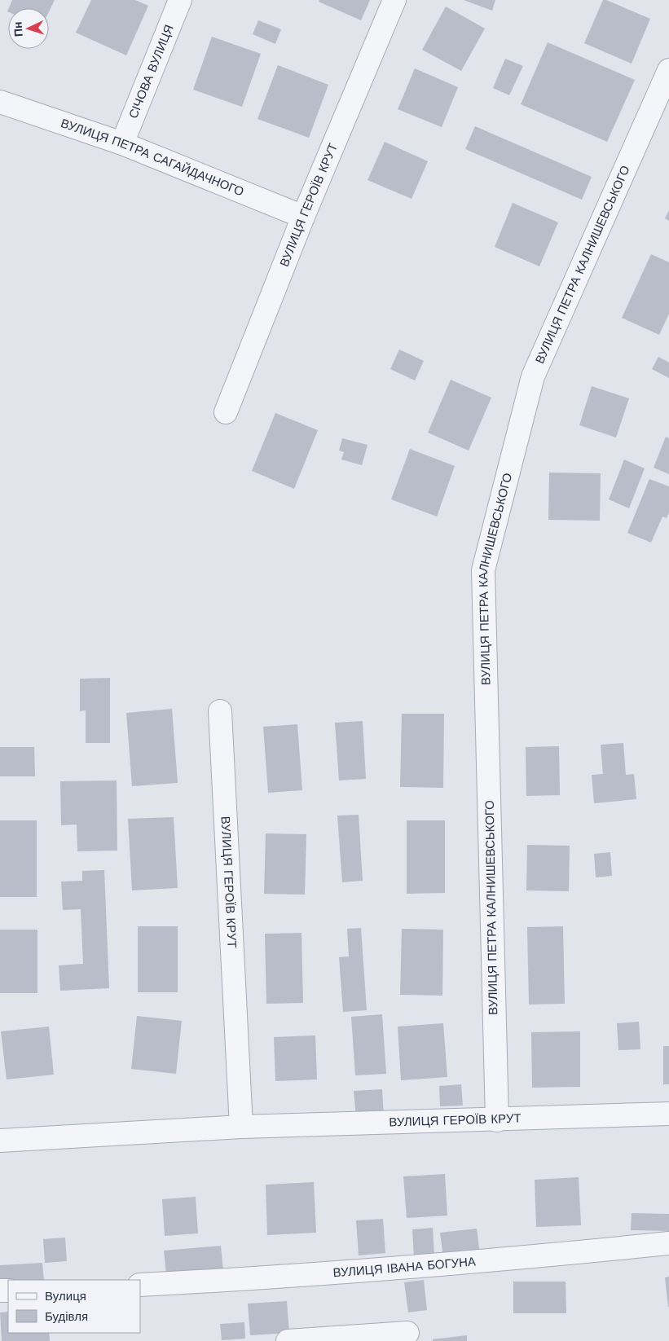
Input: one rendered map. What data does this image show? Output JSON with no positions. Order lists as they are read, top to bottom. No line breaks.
{"streets":{"street":["СІЧОВА ВУЛИЦЯ","ВУЛИЦЯ ПЕТРА САГАЙДАЧНОГО","ВУЛИЦЯ ГЕРОЇВ КРУТ","ВУЛИЦЯ ПЕТРА КАЛНИШЕВСЬКОГО","ВУЛИЦЯ ІВАНА БОГУНА"]},"crossings":[["СІЧОВА ВУЛИЦЯ","ВУЛИЦЯ ПЕТРА САГАЙДАЧНОГО"],["ВУЛИЦЯ ПЕТРА САГАЙДАЧНОГО","ВУЛИЦЯ ГЕРОЇВ КРУТ"],["ВУЛИЦЯ ГЕРОЇВ КРУТ","ВУЛИЦЯ ПЕТРА КАЛНИШЕВСЬКОГО"]],"legend":["Вулиця","Будівля"],"north":"left"}
